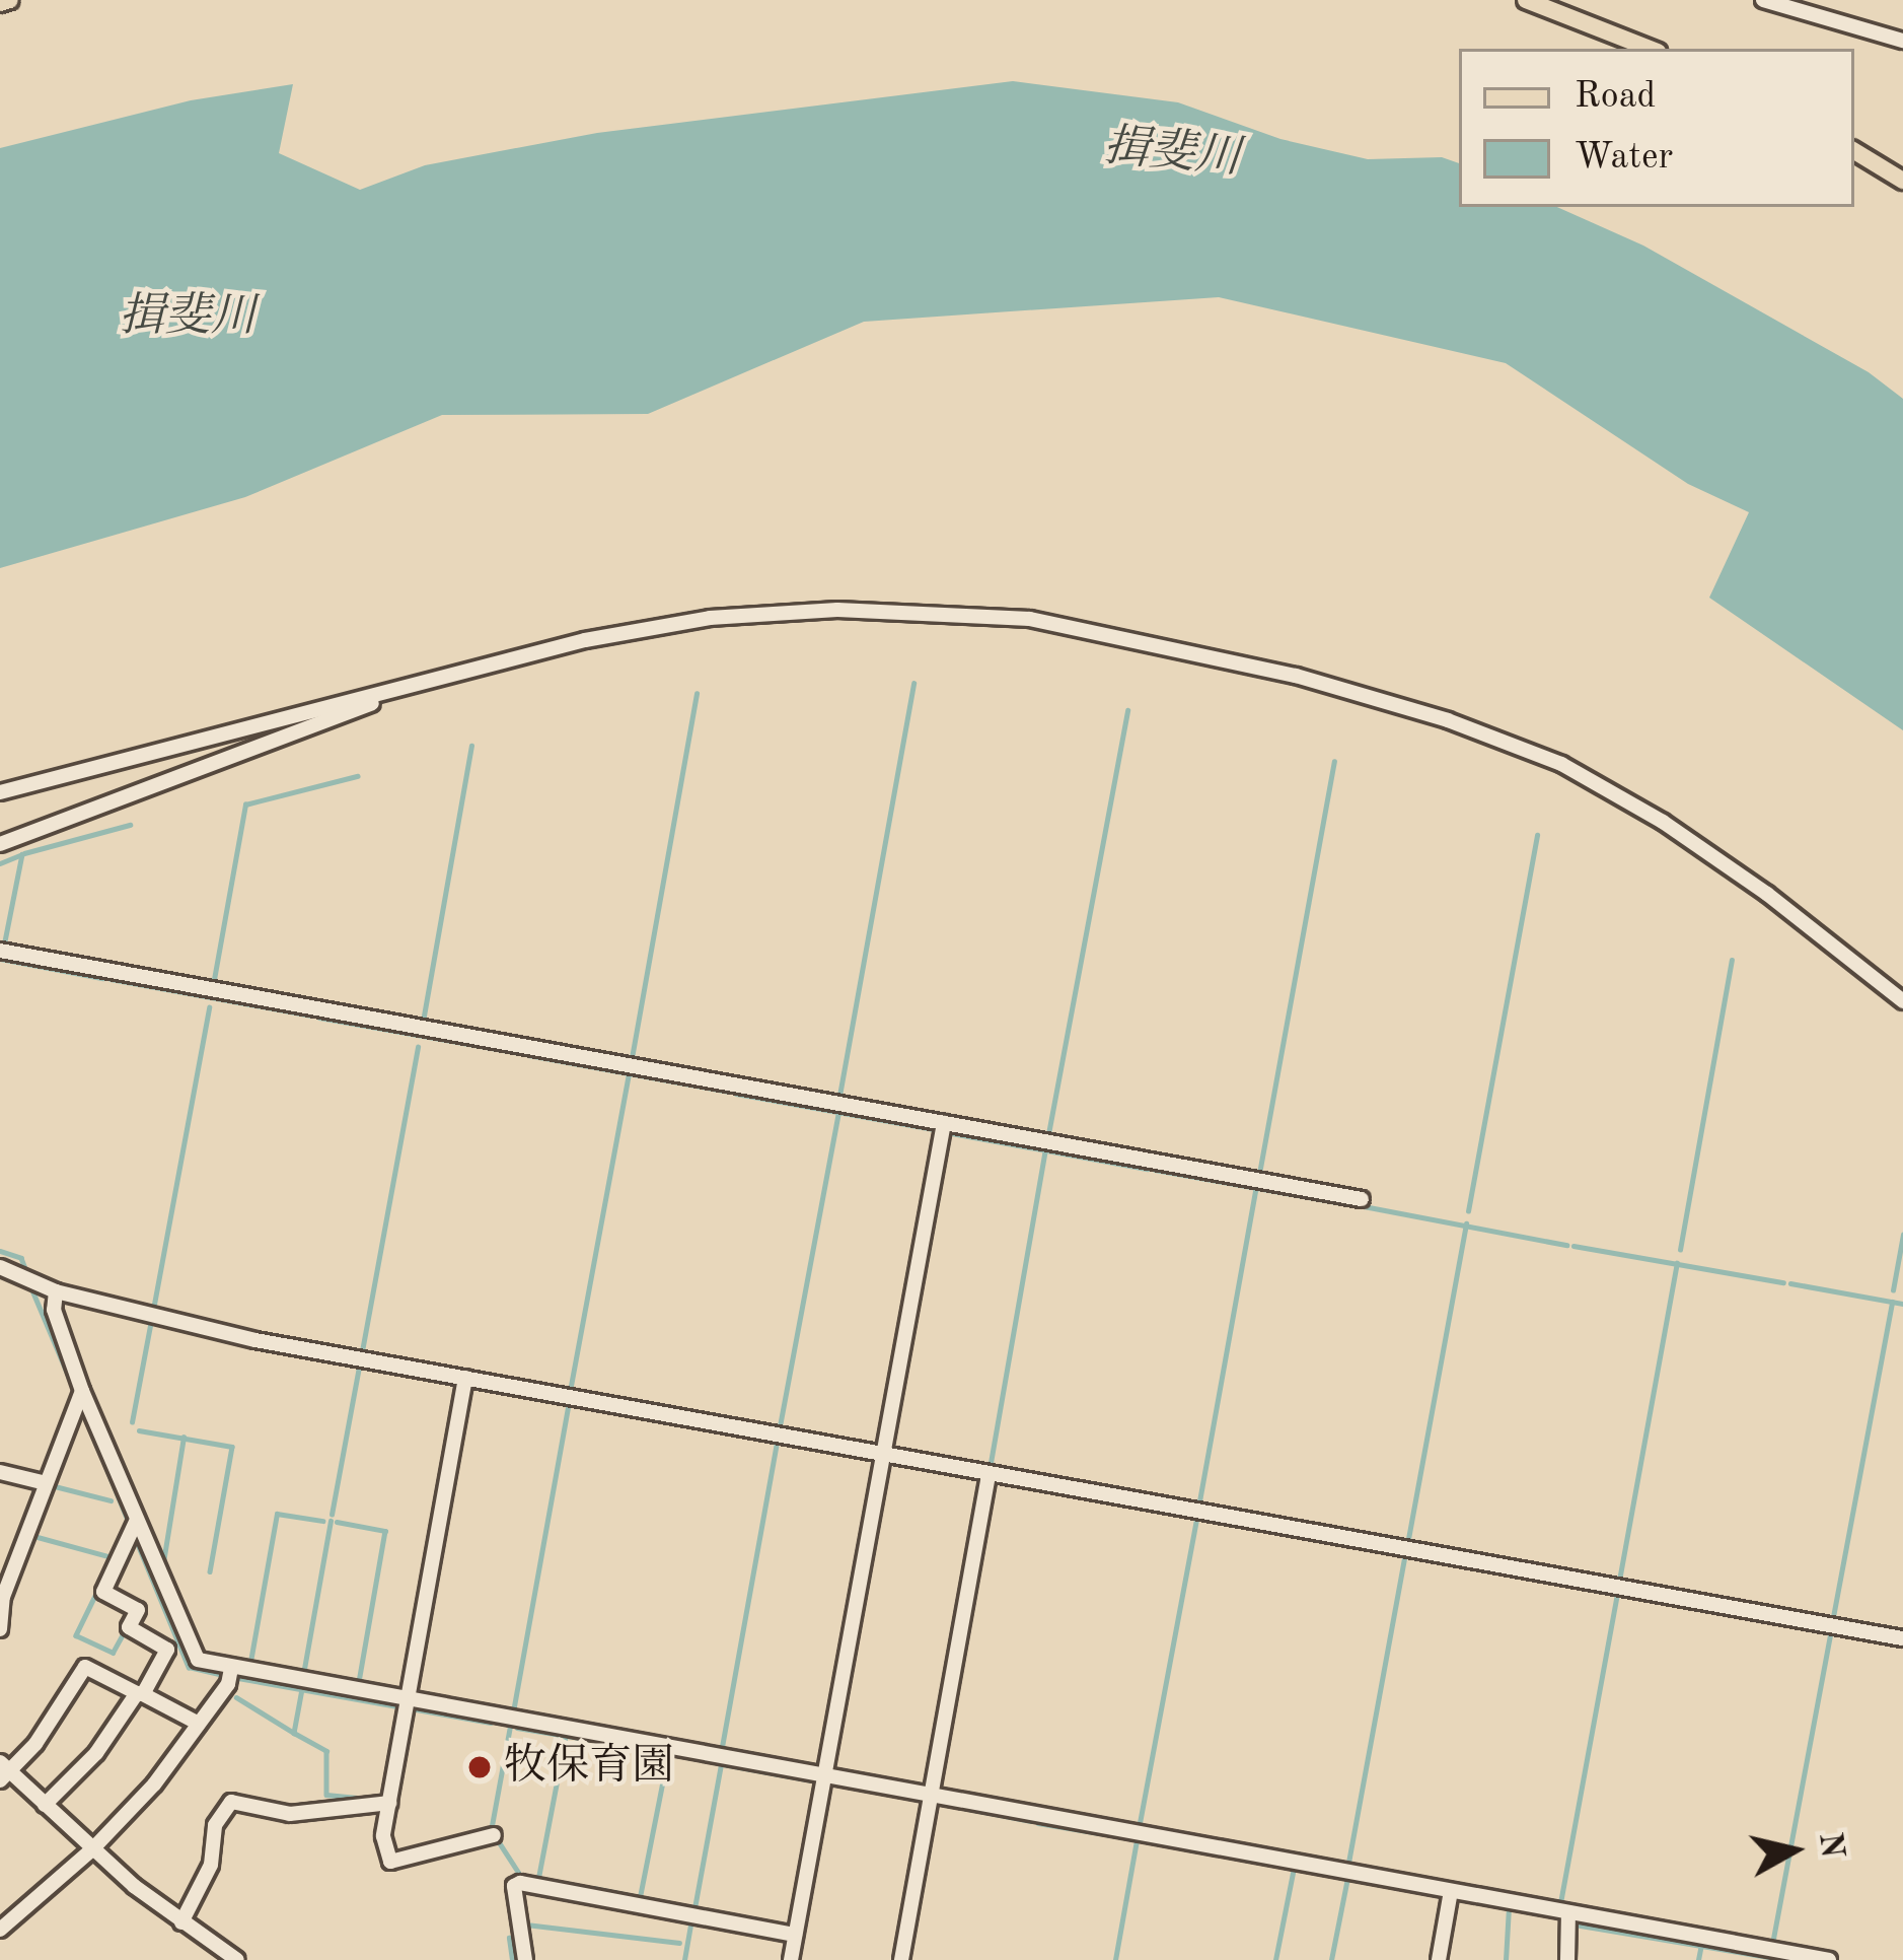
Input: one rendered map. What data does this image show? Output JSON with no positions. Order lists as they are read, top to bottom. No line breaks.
{"water":["揖斐川"],"places":["牧保育園"],"legend":["Road","Water"],"north":"right"}
